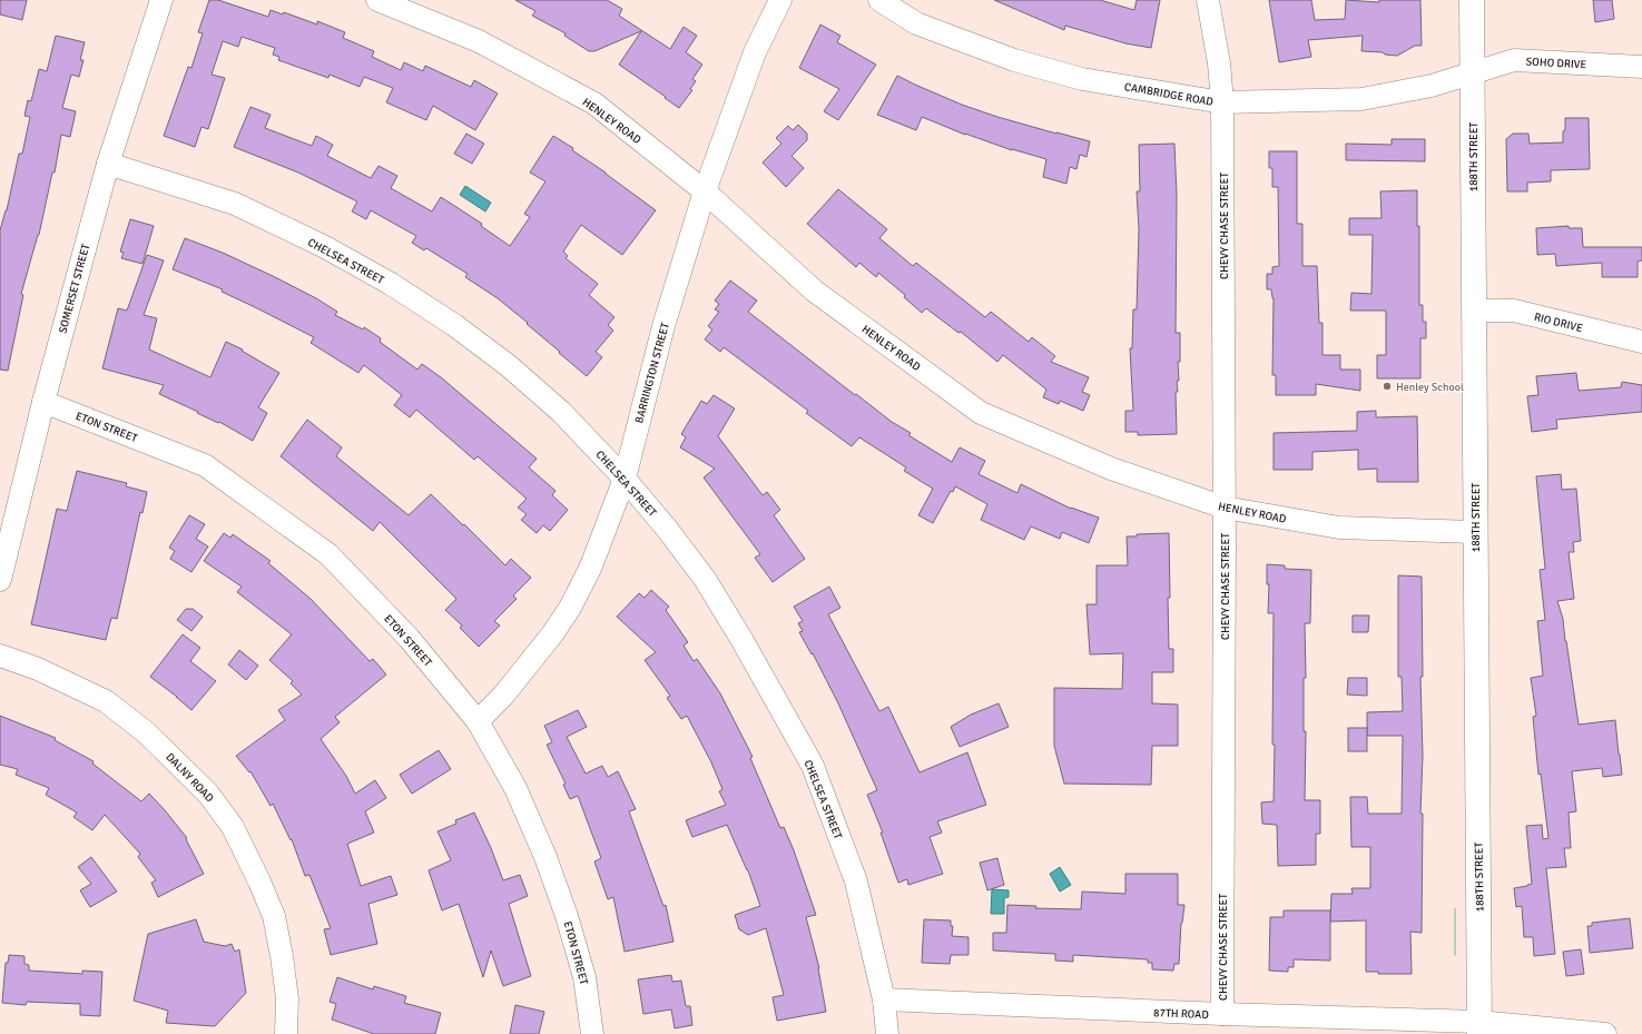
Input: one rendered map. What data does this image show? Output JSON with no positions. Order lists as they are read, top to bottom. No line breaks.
{"streets":{"street":["SOHO DRIVE","CAMBRIDGE ROAD","HENLEY ROAD","188TH STREET","CHEVY CHASE STREET","CHELSEA STREET","SOMERSET STREET","RIO DRIVE","BARRINGTON STREET","ETON STREET","DALNY ROAD","87TH ROAD"]},"crossings":[["SOHO DRIVE","CAMBRIDGE ROAD"],["SOHO DRIVE","188TH STREET"],["CAMBRIDGE ROAD","188TH STREET"],["CAMBRIDGE ROAD","CHEVY CHASE STREET"],["HENLEY ROAD","188TH STREET"],["HENLEY ROAD","CHEVY CHASE STREET"],["HENLEY ROAD","BARRINGTON STREET"],["188TH STREET","RIO DRIVE"],["188TH STREET","87TH ROAD"],["CHEVY CHASE STREET","87TH ROAD"],["CHELSEA STREET","SOMERSET STREET"],["CHELSEA STREET","BARRINGTON STREET"],["CHELSEA STREET","87TH ROAD"],["SOMERSET STREET","ETON STREET"],["BARRINGTON STREET","ETON STREET"]],"places":["Henley School"]}
